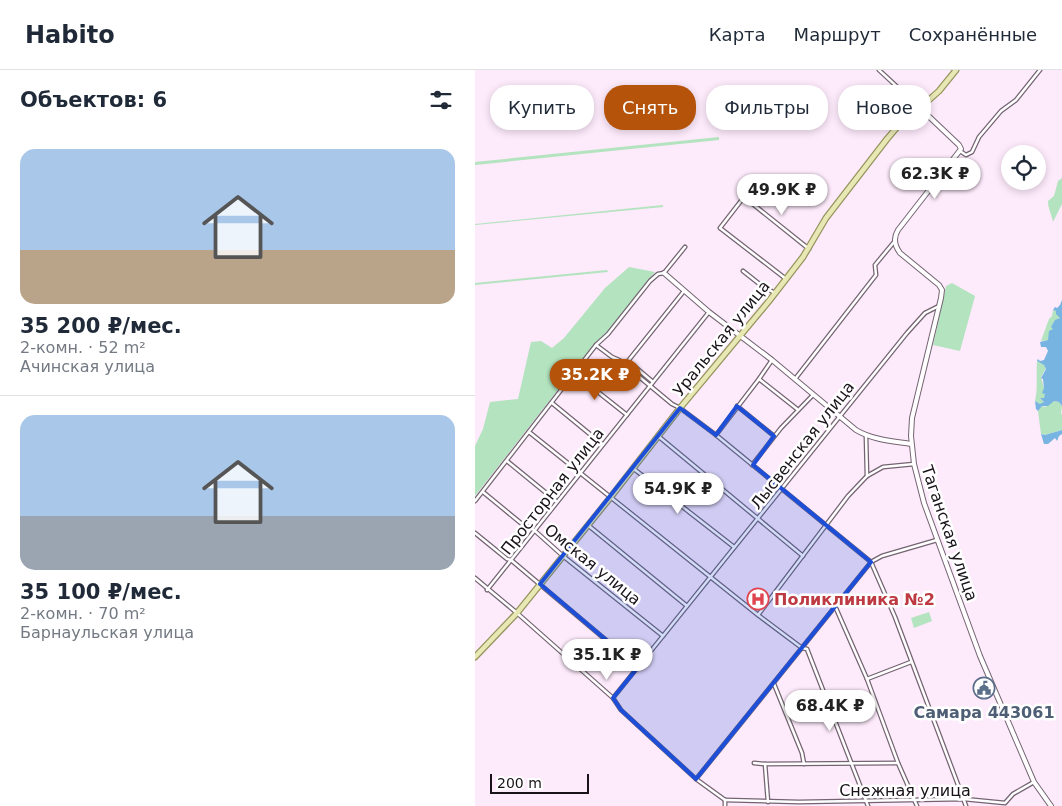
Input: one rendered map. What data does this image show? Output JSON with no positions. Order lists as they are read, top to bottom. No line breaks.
{"streets":{"main road":["Уральская улица","Таганская улица"],"street":["Лысвенская улица","Просторная улица","Омская улица","Снежная улица"]},"crossings":[["Уральская улица","Омская улица"],["Лысвенская улица","Таганская улица"],["Лысвенская улица","Омская улица"],["Просторная улица","Омская улица"],["Таганская улица","Снежная улица"]],"places":{"hospital":["Поликлиника №2"],"public building":["Самара 443061"]},"scale_bar":"200 m","page":{"header":"Habito","nav":["Карта","Маршрут","Сохранённые"],"heading":"Объектов: 6","chip":["Купить","Снять","Фильтры","Новое"],"list":[{"name":"35 200 ₽/мес.","note":"2-комн. · 52 m² · Ачинская улица"},{"name":"35 100 ₽/мес.","note":"2-комн. · 70 m² · Барнаульская улица"}],"price":["62.3K ₽","49.9K ₽","35.2K ₽","54.9K ₽","35.1K ₽","68.4K ₽"],"scale":"200 m"}}
